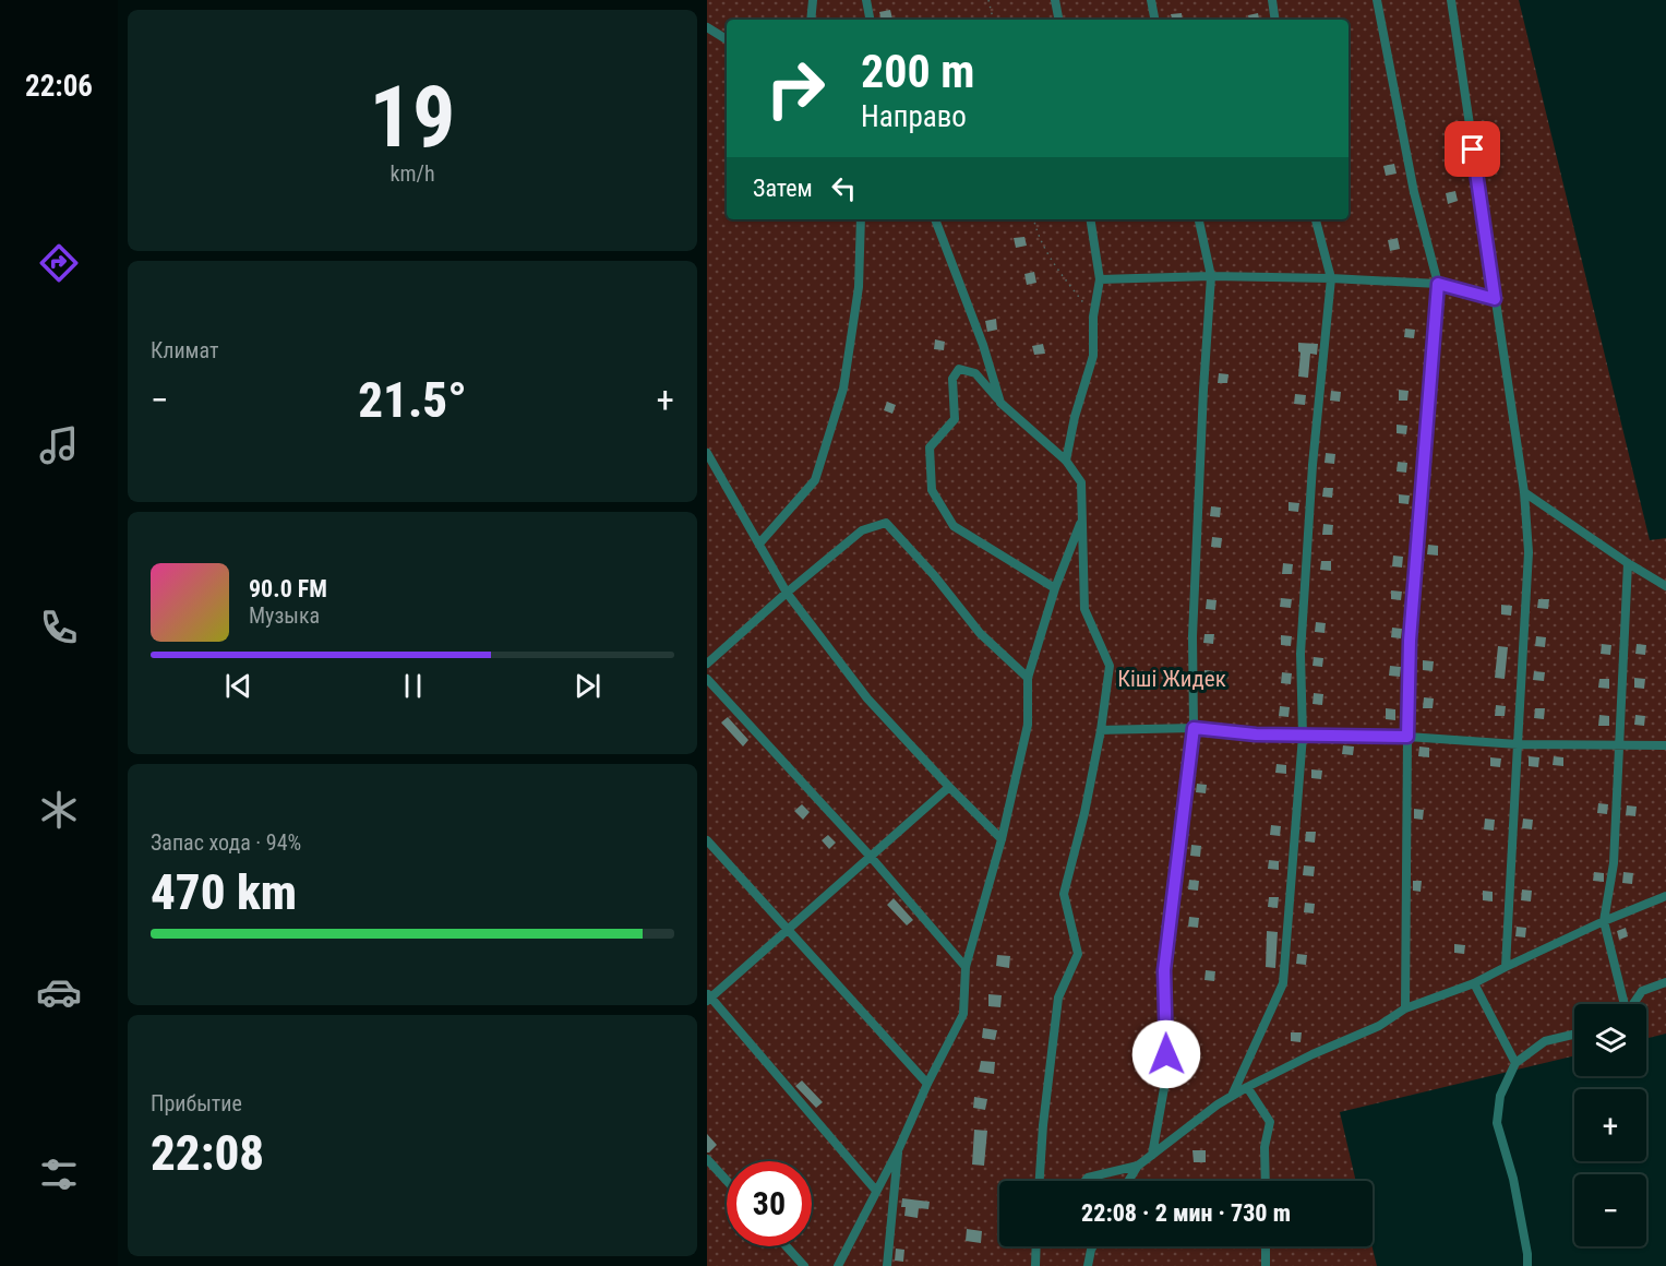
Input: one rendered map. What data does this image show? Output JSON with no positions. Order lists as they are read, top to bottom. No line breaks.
{"parks":["Кіші Жидек"],"page":{"tabs":"22:06","tile":[["19","km/h"],"Климат",["Запас хода · 94%","470 km"],["Прибытие","22:08"]],"turn":["200 m","Направо"],"then":"Затем","heat":["−","21.5°","+"],"song":["90.0 FM","Музыка"],"map_buttons":["+","−"],"limit":"30","trip":"22:08 · 2 мин · 730 m"}}
